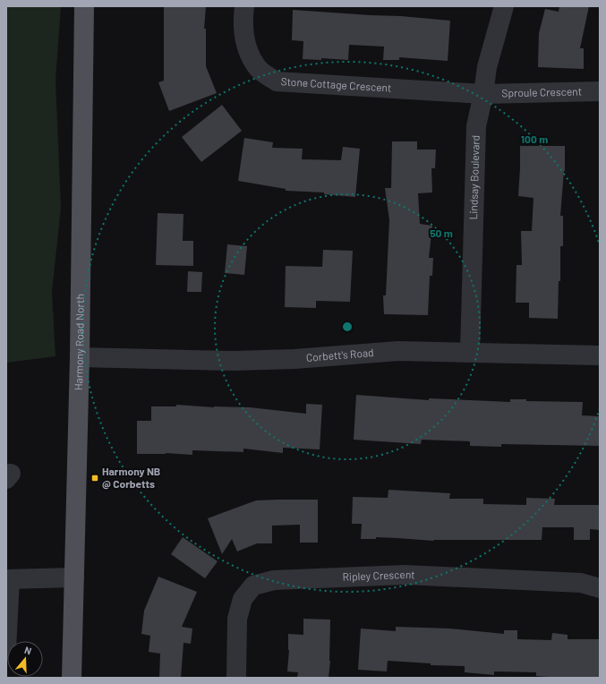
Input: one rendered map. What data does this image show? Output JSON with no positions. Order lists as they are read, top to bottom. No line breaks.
{"streets":{"main road":["Harmony Road North"],"street":["Stone Cottage Crescent","Sproule Crescent","Lindsay Boulevard","Corbett's Road","Ripley Crescent"]},"crossings":[["Stone Cottage Crescent","Sproule Crescent"],["Stone Cottage Crescent","Lindsay Boulevard"],["Sproule Crescent","Lindsay Boulevard"],["Lindsay Boulevard","Corbett's Road"],["Harmony Road North","Corbett's Road"]],"places":{"transit":["Harmony NB @ Corbetts"]},"north":"top","rings":["100 m","50 m"]}
